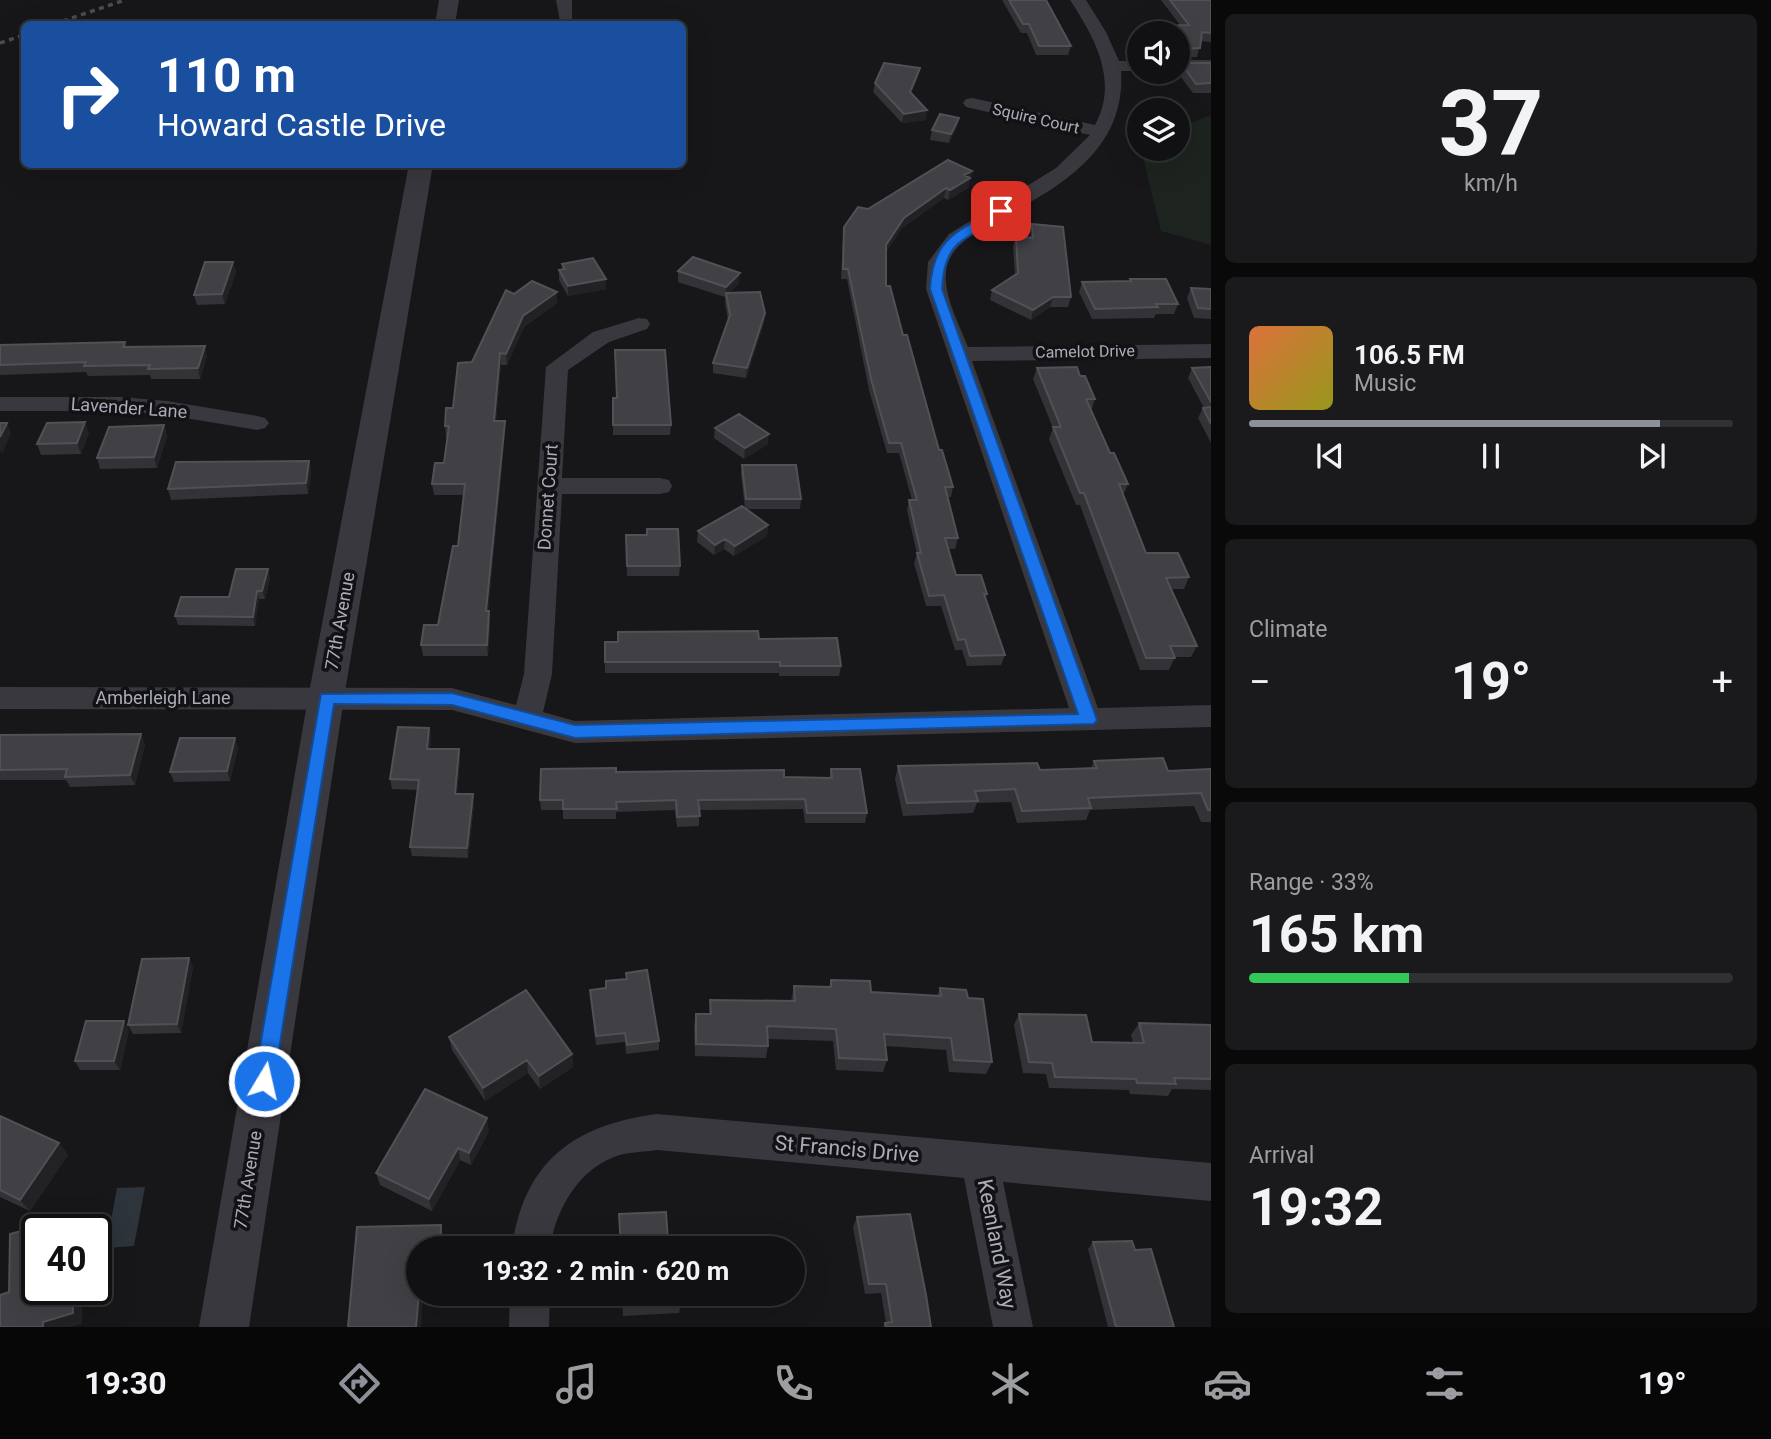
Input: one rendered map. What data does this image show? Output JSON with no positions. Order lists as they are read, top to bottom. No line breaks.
{"streets":{"street":["Squire Court","Camelot Drive","Lavender Lane","Donnet Court","77th Avenue","Amberleigh Lane","St Francis Drive","Keenland Way"]},"crossings":[["Donnet Court","Amberleigh Lane"],["77th Avenue","Amberleigh Lane"],["St Francis Drive","Keenland Way"]],"page":{"tile":[["37","km/h"],"Climate",["Range · 33%","165 km"],["Arrival","19:32"]],"turn":["110 m","Howard Castle Drive"],"song":["106.5 FM","Music"],"heat":["−","19°","+"],"limit":"40","trip":"19:32 · 2 min · 620 m","tabs":["19:30","19°"]}}
